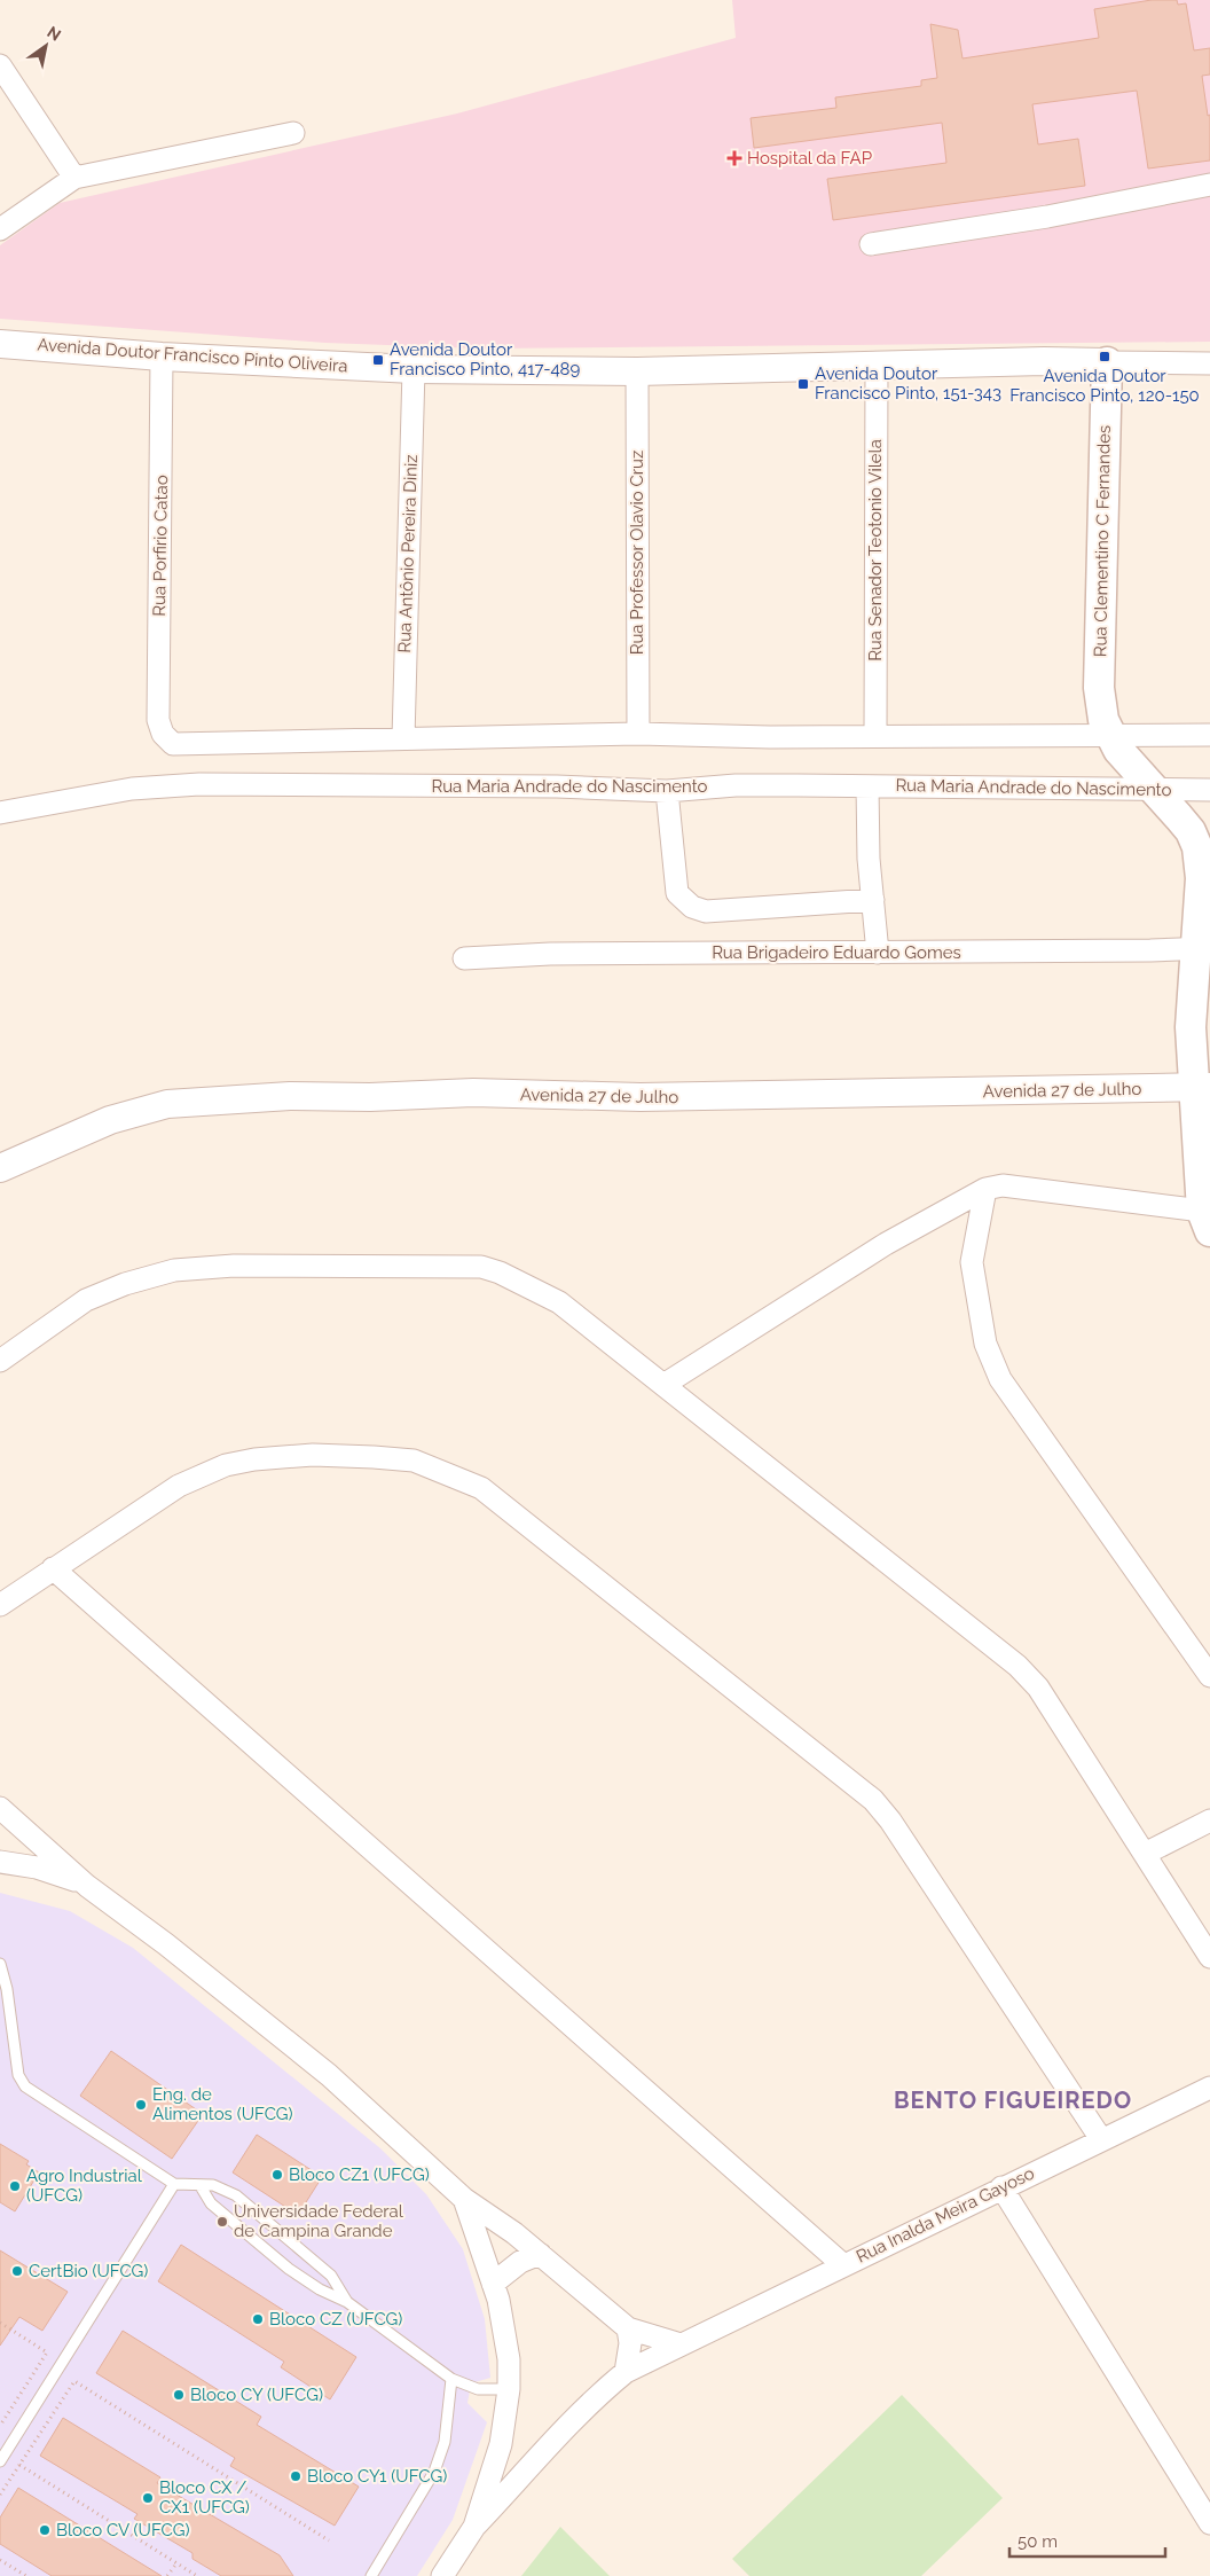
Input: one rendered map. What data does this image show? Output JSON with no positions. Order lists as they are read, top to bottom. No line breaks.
{"streets":{"main road":["Rua Clementino C Fernandes"],"street":["Avenida Doutor Francisco Pinto Oliveira","Rua Porfirio Catao","Rua Senador Teotonio Vilela","Rua Professor Olavio Cruz","Rua Antônio Pereira Diniz","Rua Maria Andrade do Nascimento","Rua Brigadeiro Eduardo Gomes","Avenida 27 de Julho","Rua Inalda Meira Gayoso"]},"crossings":[["Avenida Doutor Francisco Pinto Oliveira","Rua Clementino C Fernandes"],["Avenida Doutor Francisco Pinto Oliveira","Rua Porfirio Catao"],["Avenida Doutor Francisco Pinto Oliveira","Rua Senador Teotonio Vilela"],["Avenida Doutor Francisco Pinto Oliveira","Rua Professor Olavio Cruz"],["Avenida Doutor Francisco Pinto Oliveira","Rua Antônio Pereira Diniz"],["Rua Porfirio Catao","Rua Antônio Pereira Diniz"]],"districts":["BENTO FIGUEIREDO"],"places":{"health":["Hospital da FAP"],"transit":["Avenida Doutor Francisco Pinto, 120-150","Avenida Doutor Francisco Pinto, 417-489","Avenida Doutor Francisco Pinto, 151-343"],"other":["Eng. de Alimentos (UFCG)","Bloco CZ1 (UFCG)","Agro Industrial (UFCG)","Universidade Federal de Campina Grande","CertBio (UFCG)","Bloco CZ (UFCG)","Bloco CY (UFCG)","Bloco CY1 (UFCG)","Bloco CX / CX1 (UFCG)","Bloco CV (UFCG)"]},"scale_bar":"50 m","north":"top right"}
